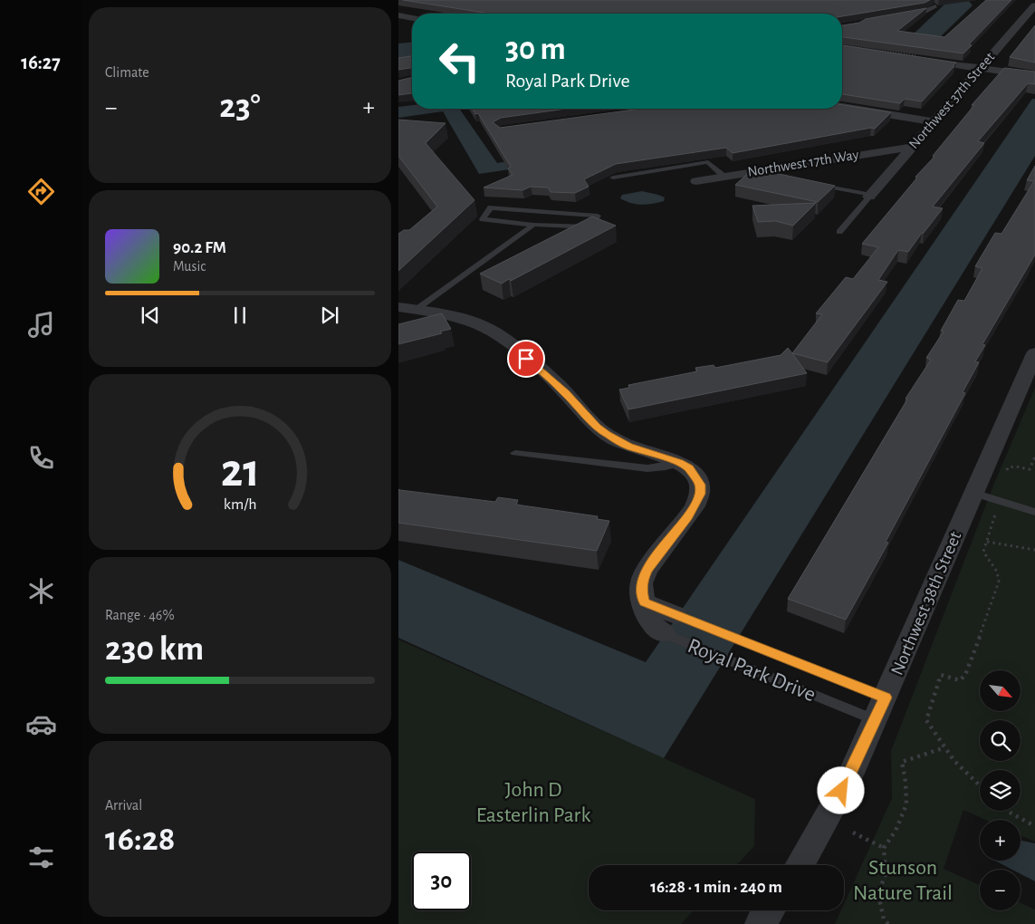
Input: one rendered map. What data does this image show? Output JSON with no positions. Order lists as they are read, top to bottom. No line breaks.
{"streets":{"street":["Northwest 37th Street","Northwest 17th Way","Northwest 38th Street","Royal Park Drive"]},"crossings":[["Northwest 37th Street","Northwest 17th Way"],["Northwest 38th Street","Royal Park Drive"]],"parks":["John D Easterlin Park","Stunson Nature Trail"],"north":"bottom right","page":{"tabs":"16:27","tile":["Climate",["Range · 46%","230 km"],["Arrival","16:28"]],"turn":["30 m","Royal Park Drive"],"heat":["−","23°","+"],"song":["90.2 FM","Music"],"map_buttons":["+","−"],"limit":"30","trip":"16:28 · 1 min · 240 m","gauge":["21","km/h"]}}
